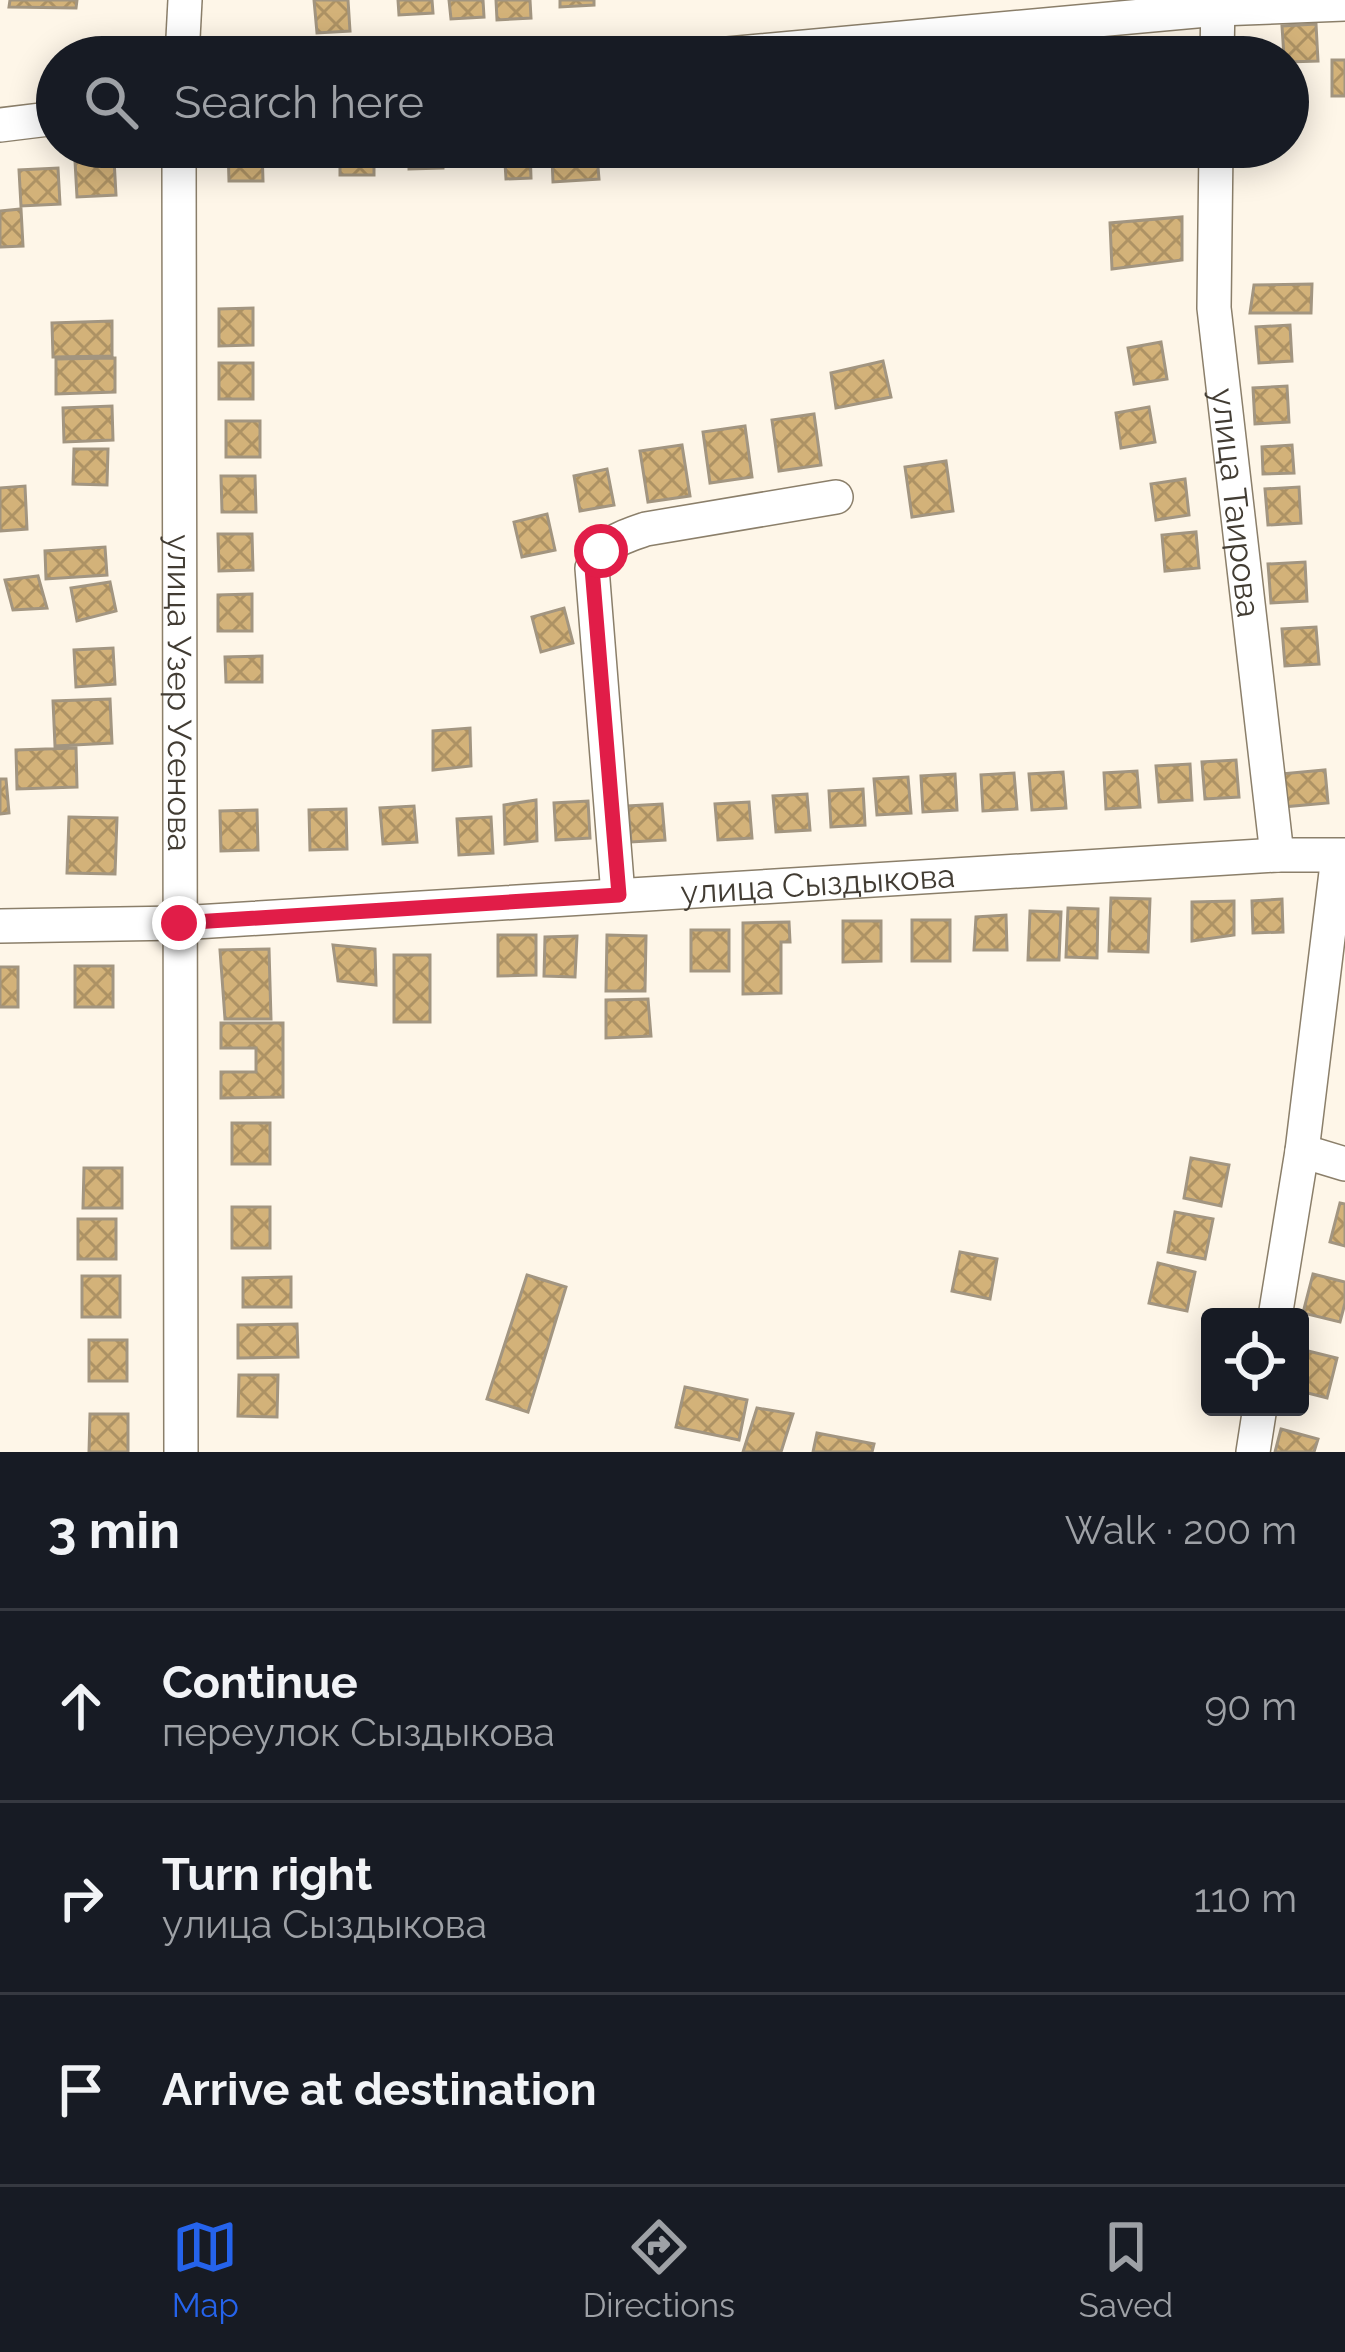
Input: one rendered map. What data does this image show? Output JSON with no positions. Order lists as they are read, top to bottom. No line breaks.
{"streets":{"street":["улица Таирова","улица Узер Усенова","улица Сыздыкова"]},"crossings":[["улица Таирова","улица Сыздыкова"],["улица Узер Усенова","улица Сыздыкова"]],"page":{"search":"Search here","heading":["3 min","Walk · 200 m"],"list":[["Continue","переулок Сыздыкова","90 m"],["Turn right","улица Сыздыкова","110 m"],"Arrive at destination"],"nav":["Map","Directions","Saved"]}}
